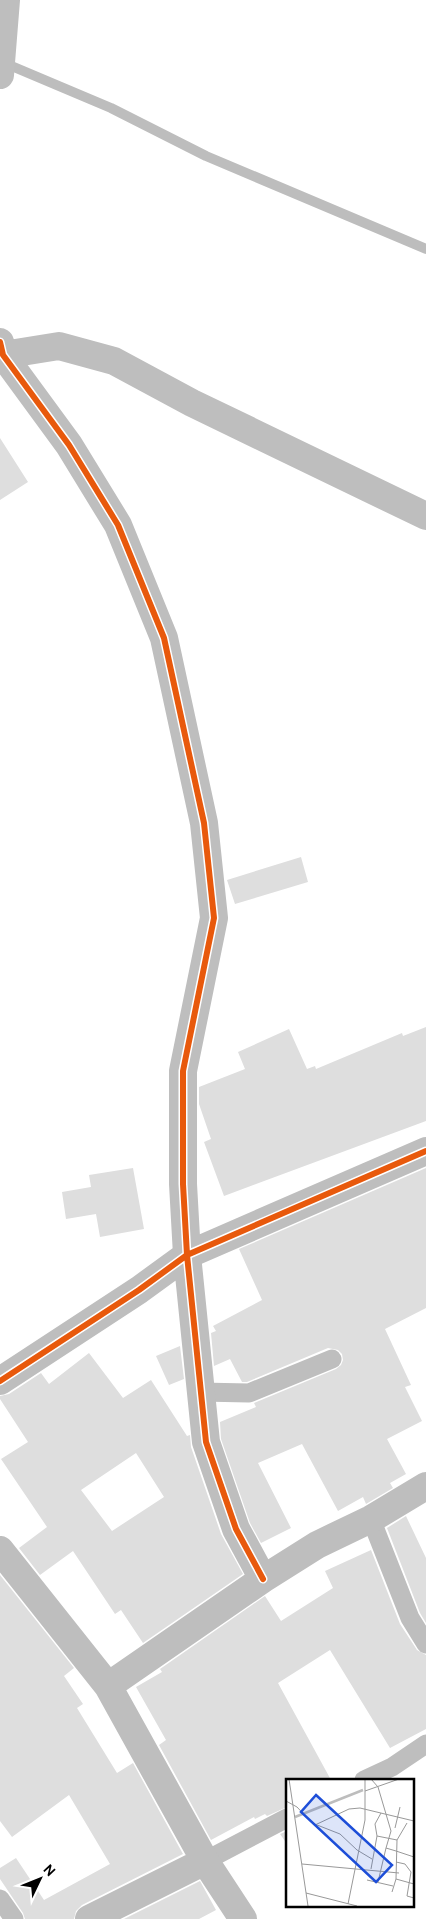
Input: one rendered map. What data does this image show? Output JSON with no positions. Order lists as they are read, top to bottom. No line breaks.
{"north":"top right"}
